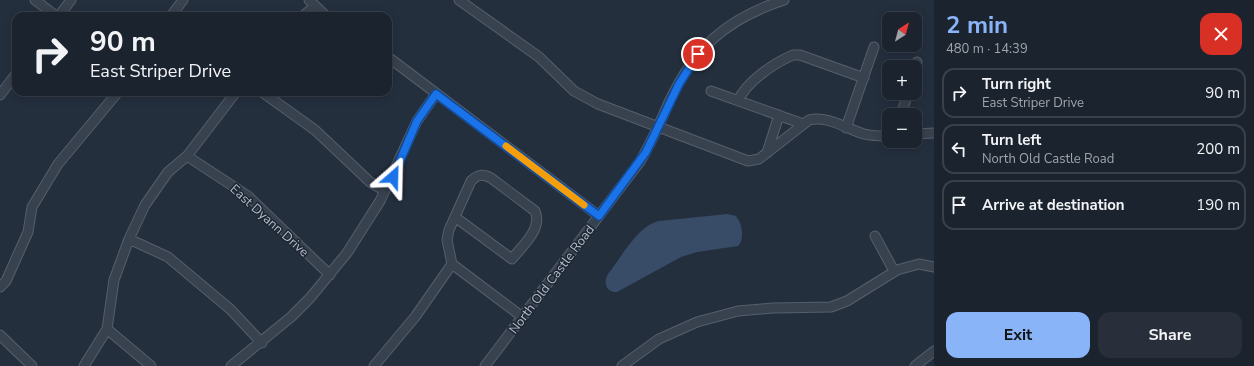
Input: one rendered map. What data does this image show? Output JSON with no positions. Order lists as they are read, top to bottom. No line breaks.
{"streets":{"street":["East Dyann Drive","North Old Castle Road"]},"north":"top right","page":{"heading":["2 min","480 m · 14:39"],"map_buttons":["+","−"],"turn":["90 m","East Striper Drive"],"list":[{"name":"Turn right","note":"East Striper Drive","value":"90 m"},{"name":"Turn left","note":"North Old Castle Road","value":"200 m"},{"name":"Arrive at destination","value":"190 m"}],"buttons":["Exit","Share"]}}
